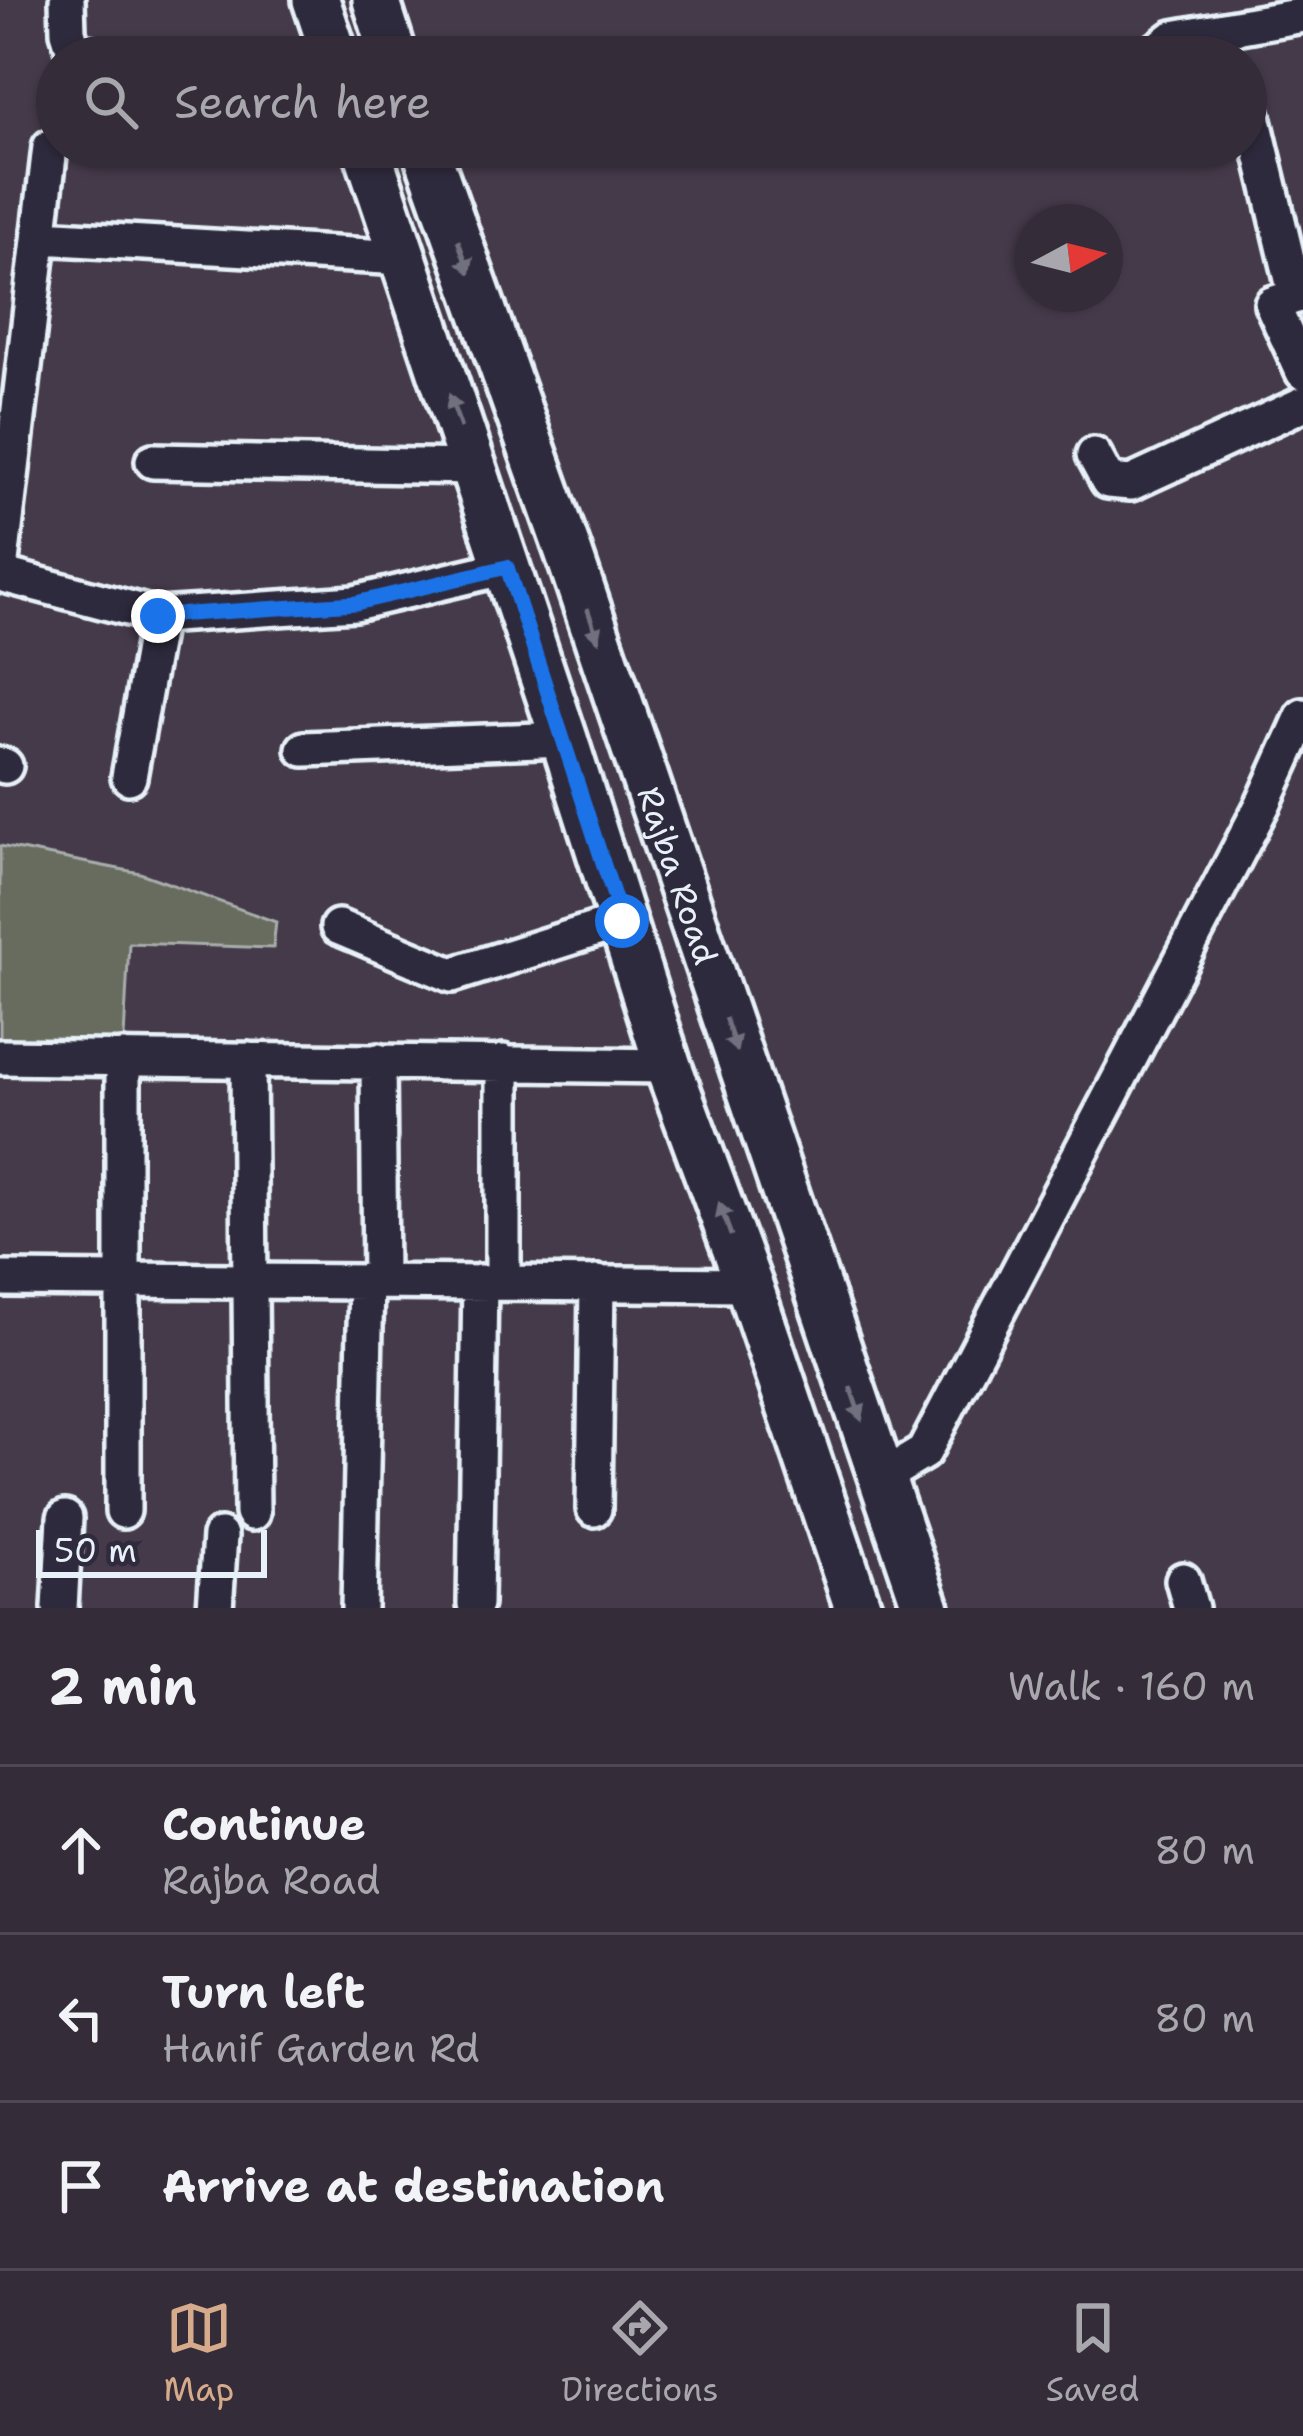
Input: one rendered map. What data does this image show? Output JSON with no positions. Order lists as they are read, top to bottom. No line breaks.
{"streets":{"street":["Rajba Road"]},"scale_bar":"50 m","north":"right","page":{"search":"Search here","scale":"50 m","heading":["2 min","Walk · 160 m"],"list":[["Continue","Rajba Road","80 m"],["Turn left","Hanif Garden Rd","80 m"],"Arrive at destination"],"nav":["Map","Directions","Saved"]}}
